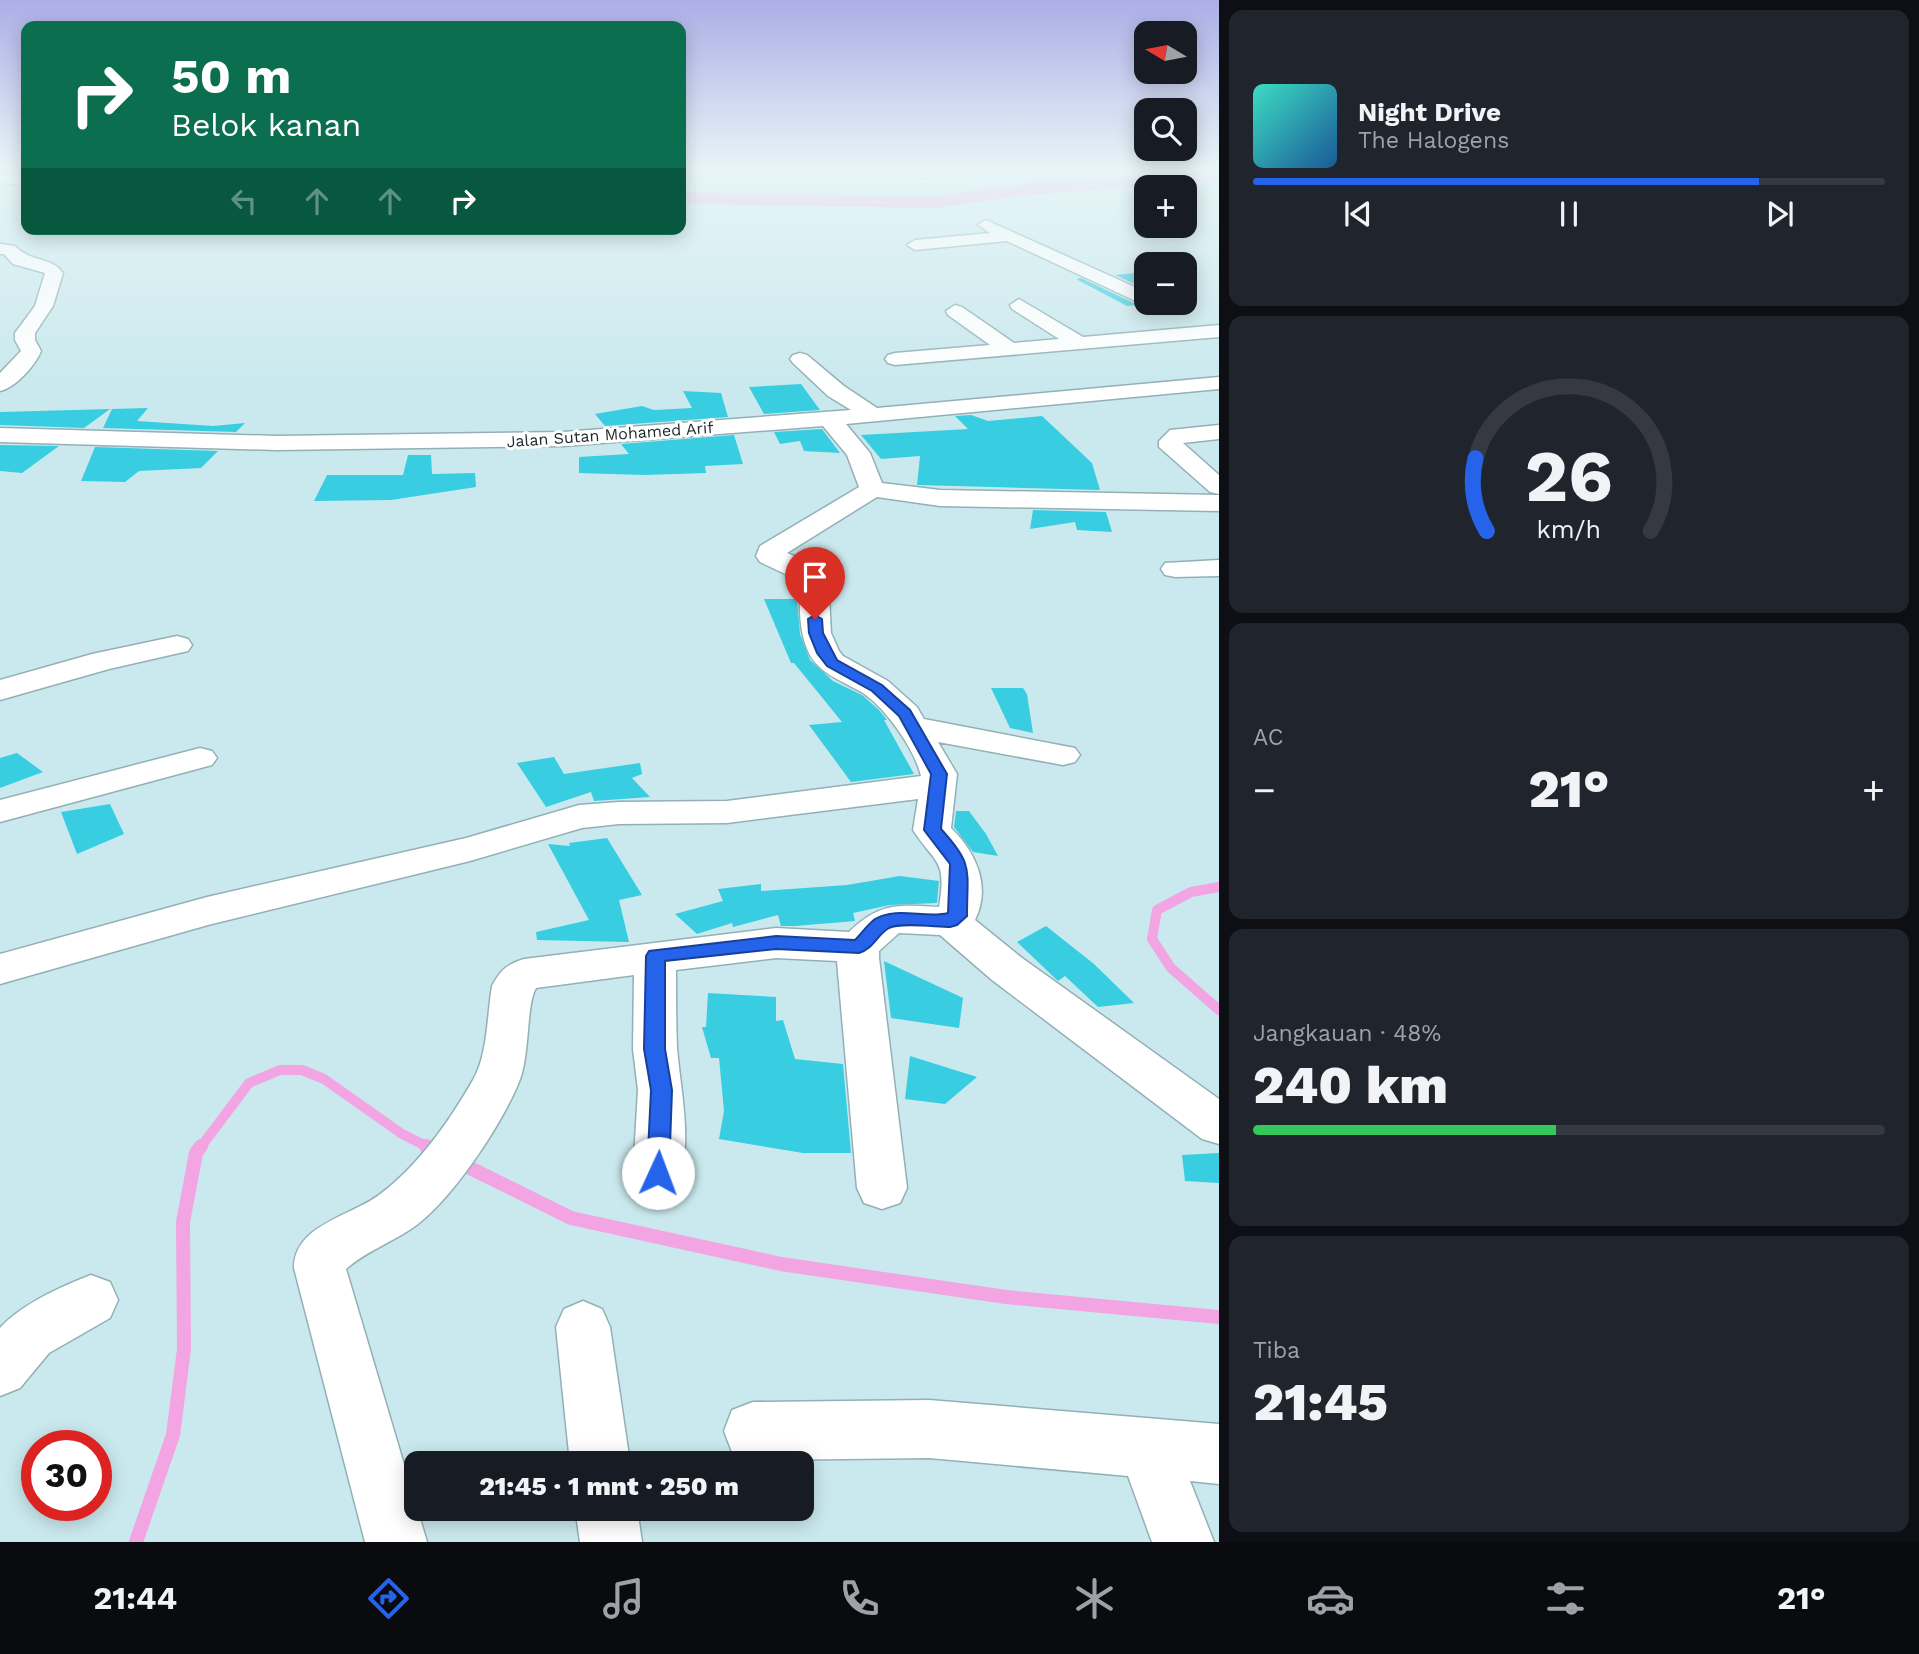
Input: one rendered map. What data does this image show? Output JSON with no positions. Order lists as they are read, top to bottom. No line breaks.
{"streets":{"street":["Jalan Sutan Mohamed Arif"]},"north":"left","page":{"map_buttons":["+","−"],"turn":["50 m","Belok kanan"],"song":["Night Drive","The Halogens"],"tile":["AC",["Jangkauan · 48%","240 km"],["Tiba","21:45"]],"heat":["−","21°","+"],"limit":"30","trip":"21:45 · 1 mnt · 250 m","tabs":["21:44","21°"],"gauge":["26","km/h"]}}
